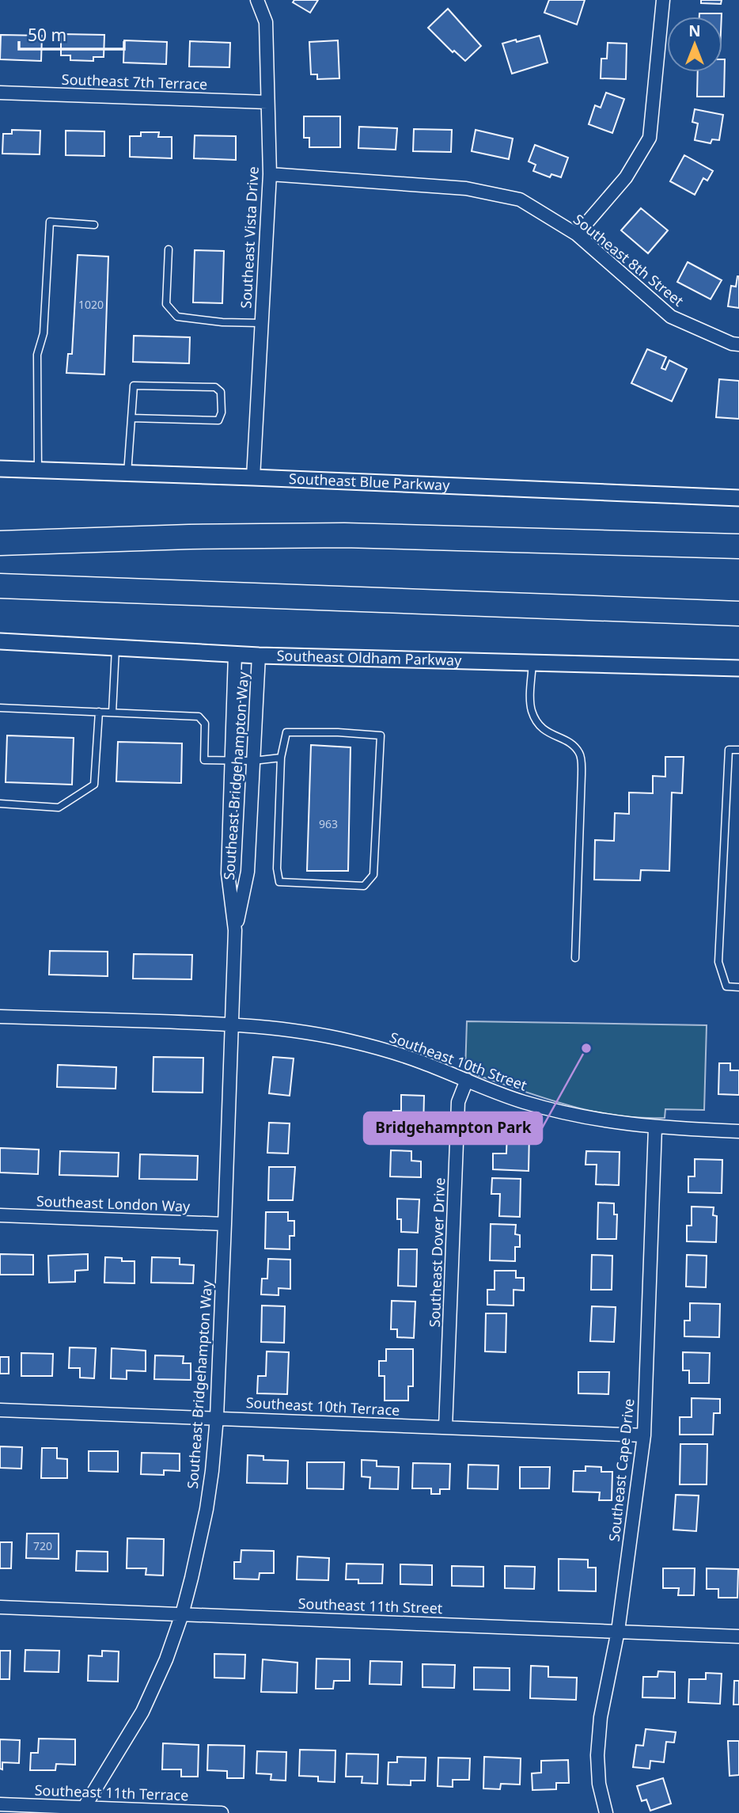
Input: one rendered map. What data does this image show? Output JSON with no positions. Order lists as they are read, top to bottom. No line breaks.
{"streets":{"street":["Southeast 7th Terrace","Southeast Vista Drive","Southeast 8th Street","Southeast Blue Parkway","Southeast Oldham Parkway","Southeast Bridgehampton Way","Southeast 10th Street","Southeast London Way","Southeast Dover Drive","Southeast 10th Terrace","Southeast Cape Drive","Southeast 11th Street","Southeast 11th Terrace"]},"crossings":[["Southeast 7th Terrace","Southeast Vista Drive"],["Southeast Vista Drive","Southeast 8th Street"],["Southeast Vista Drive","Southeast Blue Parkway"],["Southeast Oldham Parkway","Southeast Bridgehampton Way"],["Southeast Bridgehampton Way","Southeast 10th Street"],["Southeast Bridgehampton Way","Southeast London Way"],["Southeast Bridgehampton Way","Southeast 10th Terrace"],["Southeast Bridgehampton Way","Southeast 11th Street"],["Southeast Bridgehampton Way","Southeast 11th Terrace"],["Southeast 10th Street","Southeast Dover Drive"],["Southeast 10th Street","Southeast Cape Drive"],["Southeast Dover Drive","Southeast 10th Terrace"],["Southeast 10th Terrace","Southeast Cape Drive"],["Southeast Cape Drive","Southeast 11th Street"]],"places":["Bridgehampton Park"],"house_numbers":["1020","963","720"],"scale_bar":"50 m","north":"top"}
